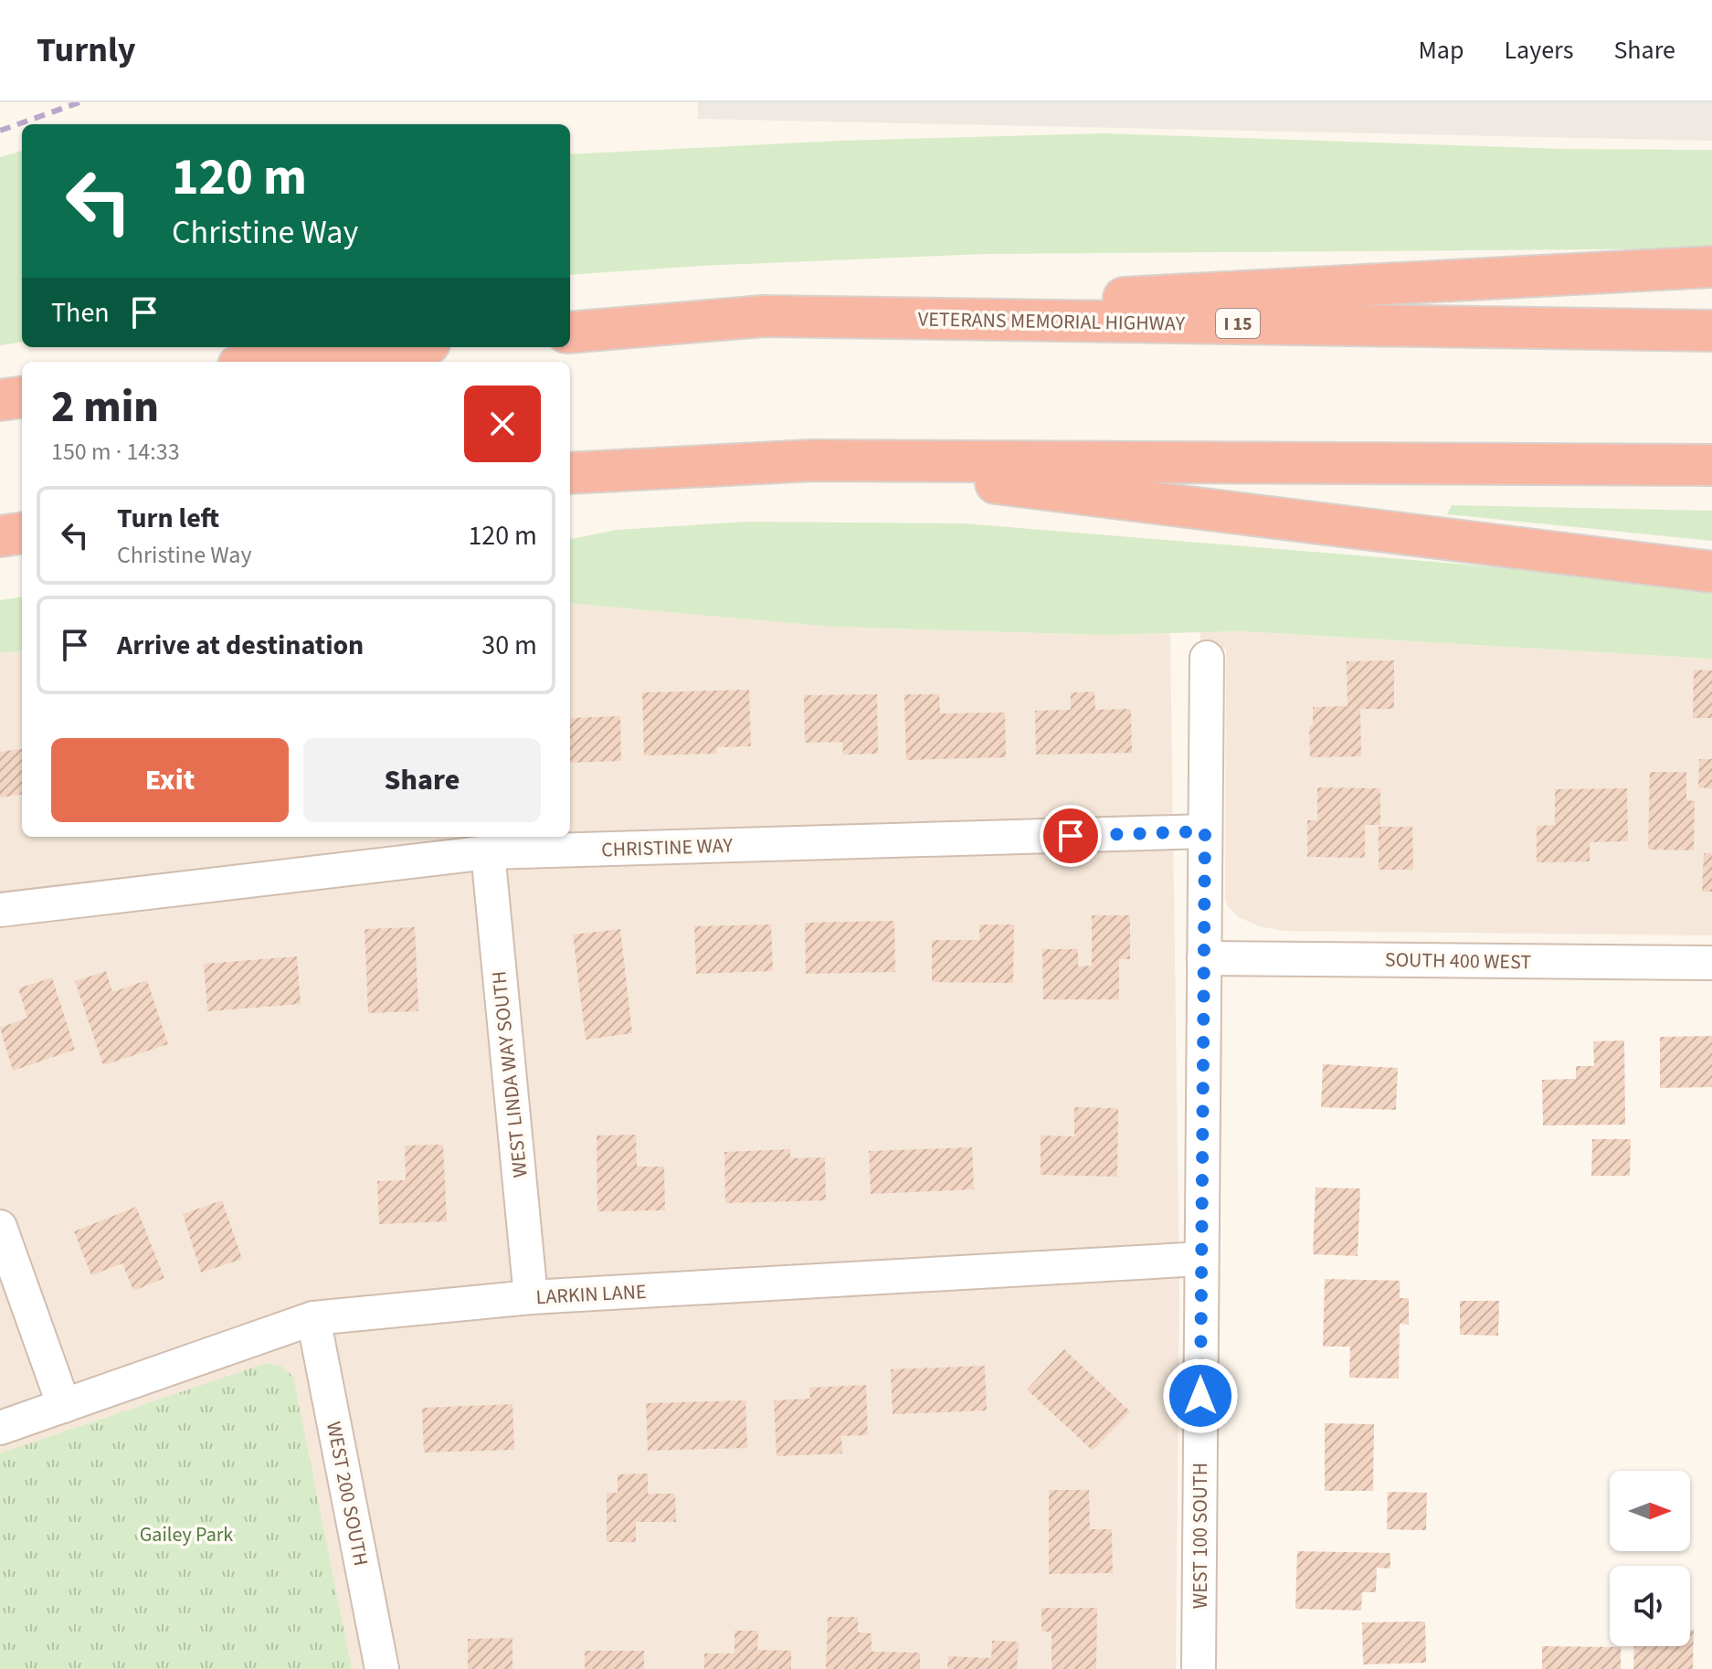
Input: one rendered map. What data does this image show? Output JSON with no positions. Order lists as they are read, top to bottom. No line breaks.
{"streets":{"highway":["VETERANS MEMORIAL HIGHWAY","I 15"],"street":["CHRISTINE WAY","SOUTH 400 WEST","WEST LINDA WAY SOUTH","LARKIN LANE","WEST 200 SOUTH","WEST 100 SOUTH"]},"crossings":[["CHRISTINE WAY","WEST LINDA WAY SOUTH"],["CHRISTINE WAY","WEST 100 SOUTH"],["SOUTH 400 WEST","WEST 100 SOUTH"],["WEST LINDA WAY SOUTH","LARKIN LANE"],["LARKIN LANE","WEST 200 SOUTH"],["LARKIN LANE","WEST 100 SOUTH"]],"parks":["Gailey Park"],"north":"right","page":{"header":"Turnly","nav":["Map","Layers","Share"],"turn":["120 m","Christine Way"],"then":"Then","heading":["2 min","150 m · 14:33"],"list":[{"name":"Turn left","note":"Christine Way","value":"120 m"},{"name":"Arrive at destination","value":"30 m"}],"buttons":["Exit","Share"]}}
